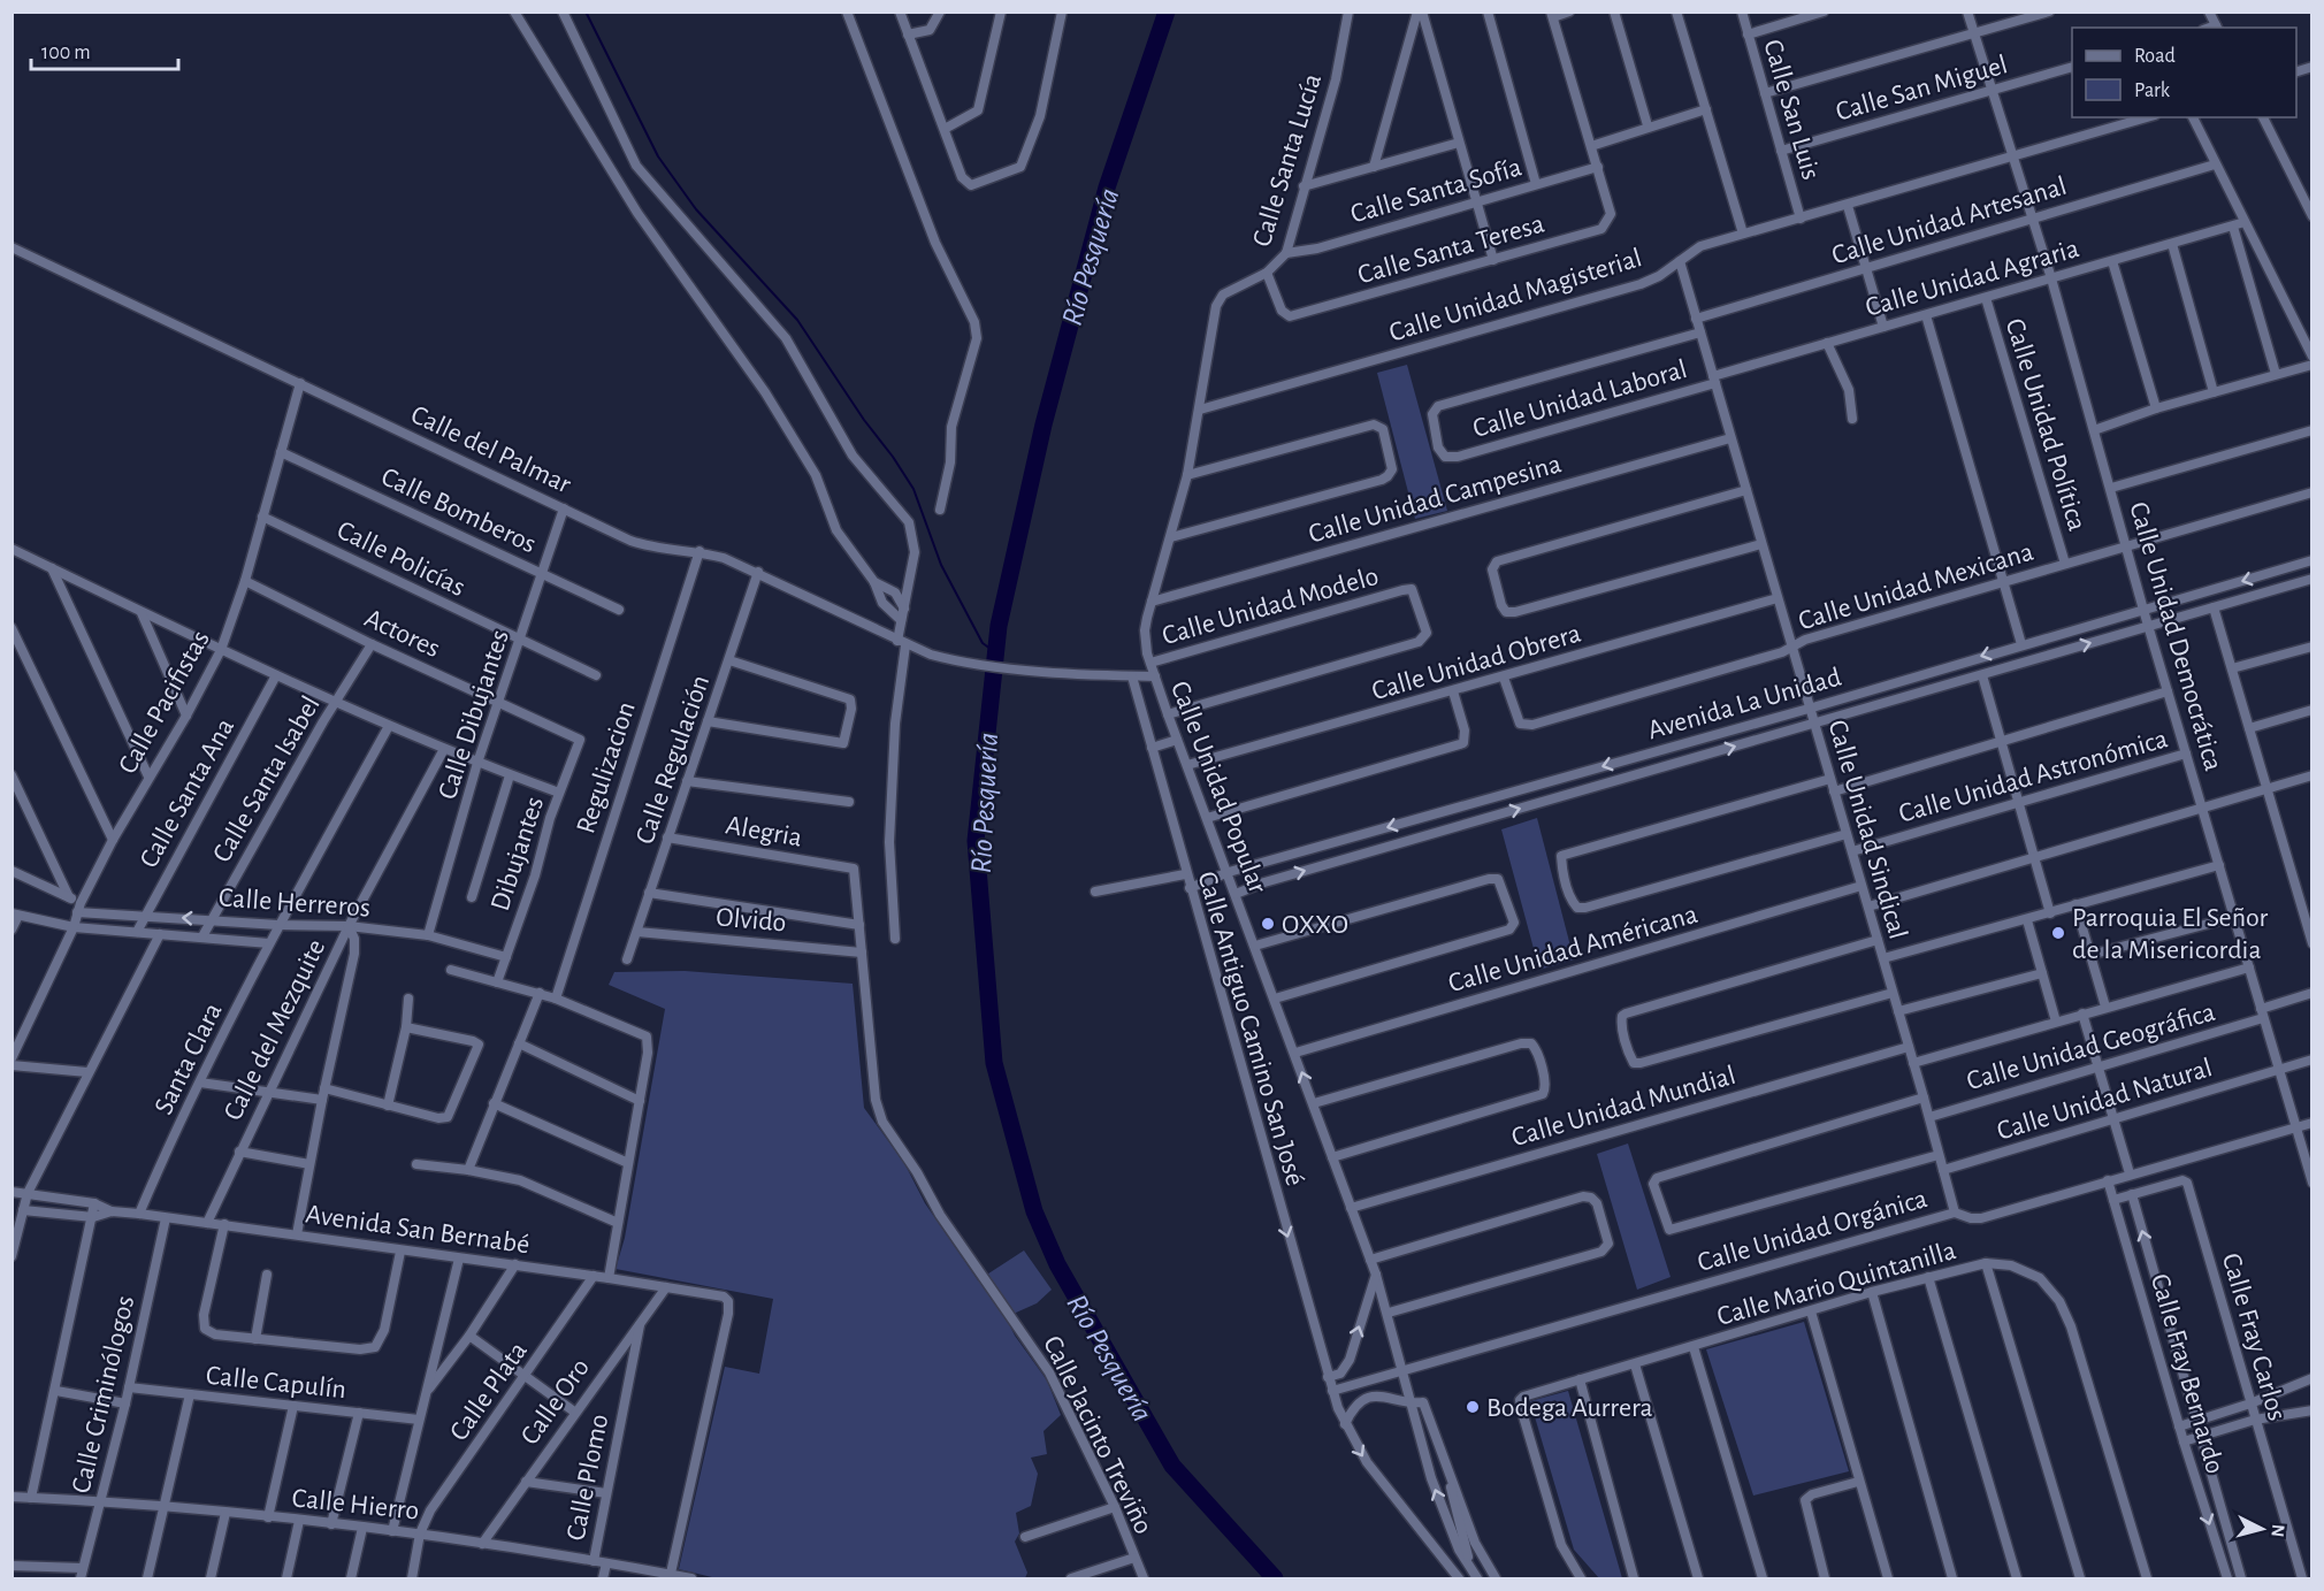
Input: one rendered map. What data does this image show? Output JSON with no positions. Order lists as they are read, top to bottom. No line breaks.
{"streets":{"street":["Calle San Miguel","Calle San Luis","Calle Santa Lucía","Calle Santa Sofía","Calle Unidad Artesanal","Calle Santa Teresa","Calle Unidad Agraria","Calle Unidad Magisterial","Calle Unidad Laboral","Calle Unidad Política","Calle del Palmar","Calle Unidad Campesina","Calle Bomberos","Calle Policías","Calle Unidad Mexicana","Calle Unidad Modelo","Actores","Calle Unidad Democrática","Calle Unidad Obrera","Calle Pacifistas","Avenida La Unidad","Calle Dibujantes","Calle Regulación","Regulizacion","Calle Unidad Astronómica","Calle Santa Isabel","Calle Unidad Popular","Calle Santa Ana","Calle Unidad Sindical","Alegria","Dibujantes","Calle Herreros","Olvido","Calle Unidad Américana","Calle Antiguo Camino San José","Calle del Mezquite","Calle Unidad Geográfica","Santa Clara","Calle Unidad Natural","Calle Unidad Mundial","Avenida San Bernabé","Calle Unidad Orgánica","Calle Mario Quintanilla","Calle Fray Carlos","Calle Fray Bernardo","Calle Capulín","Calle Plata","Calle Criminólogos","Calle Oro","Calle Jacinto Treviño","Calle Plomo","Calle Hierro"]},"crossings":[["Calle San Miguel","Calle San Luis"],["Calle San Miguel","Calle Unidad Democrática"],["Calle San Luis","Calle Unidad Magisterial"],["Calle Santa Lucía","Calle Santa Sofía"],["Calle Santa Lucía","Calle Santa Teresa"],["Calle Santa Lucía","Calle Unidad Magisterial"],["Calle Santa Lucía","Calle Unidad Popular"],["Calle Santa Sofía","Calle Santa Teresa"],["Calle Unidad Artesanal","Calle Unidad Democrática"],["Calle Unidad Artesanal","Calle Unidad Sindical"],["Calle Unidad Agraria","Calle Unidad Laboral"],["Calle Unidad Agraria","Calle Unidad Política"],["Calle Unidad Agraria","Calle Unidad Democrática"],["Calle Unidad Agraria","Calle Unidad Sindical"],["Calle Unidad Magisterial","Calle Unidad Democrática"],["Calle Unidad Magisterial","Calle Unidad Popular"],["Calle Unidad Magisterial","Calle Unidad Sindical"],["Calle Unidad Laboral","Calle Unidad Sindical"],["Calle Unidad Política","Calle Unidad Mexicana"],["Calle del Palmar","Calle Pacifistas"],["Calle del Palmar","Calle Dibujantes"],["Calle del Palmar","Calle Regulación"],["Calle del Palmar","Regulizacion"],["Calle del Palmar","Calle Unidad Popular"],["Calle del Palmar","Calle Antiguo Camino San José"],["Calle Unidad Campesina","Calle Unidad Popular"],["Calle Unidad Campesina","Calle Unidad Sindical"],["Calle Bomberos","Calle Pacifistas"],["Calle Bomberos","Calle Dibujantes"],["Calle Policías","Calle Pacifistas"],["Calle Policías","Calle Dibujantes"],["Calle Unidad Mexicana","Calle Unidad Democrática"],["Calle Unidad Mexicana","Calle Unidad Obrera"],["Calle Unidad Mexicana","Calle Unidad Sindical"],["Calle Unidad Modelo","Calle Unidad Popular"],["Actores","Calle Pacifistas"],["Actores","Calle Dibujantes"],["Actores","Calle Santa Isabel"],["Actores","Dibujantes"],["Calle Unidad Democrática","Avenida La Unidad"],["Calle Unidad Democrática","Calle Unidad Astronómica"],["Calle Unidad Democrática","Calle Unidad Geográfica"],["Calle Unidad Democrática","Calle Unidad Natural"],["Calle Unidad Democrática","Calle Unidad Orgánica"],["Calle Unidad Obrera","Calle Unidad Popular"],["Calle Unidad Obrera","Calle Unidad Sindical"],["Calle Pacifistas","Calle Herreros"],["Avenida La Unidad","Calle Unidad Popular"],["Avenida La Unidad","Calle Unidad Sindical"],["Avenida La Unidad","Calle Antiguo Camino San José"],["Calle Dibujantes","Calle Herreros"],["Calle Regulación","Alegria"],["Calle Regulación","Olvido"],["Calle Unidad Astronómica","Calle Unidad Sindical"],["Calle Santa Isabel","Calle Herreros"],["Calle Unidad Popular","Calle Unidad Américana"],["Calle Unidad Popular","Calle Unidad Mundial"],["Calle Unidad Popular","Calle Unidad Orgánica"],["Calle Santa Ana","Calle Herreros"],["Calle Unidad Sindical","Calle Unidad Américana"],["Calle Unidad Sindical","Calle Unidad Geográfica"],["Calle Unidad Sindical","Calle Unidad Natural"],["Calle Unidad Sindical","Calle Unidad Mundial"],["Calle Unidad Sindical","Calle Unidad Orgánica"],["Alegria","Calle Jacinto Treviño"],["Dibujantes","Calle Herreros"],["Calle Herreros","Calle del Mezquite"],["Calle Herreros","Santa Clara"],["Olvido","Calle Jacinto Treviño"],["Calle Antiguo Camino San José","Calle Unidad Orgánica"],["Calle del Mezquite","Avenida San Bernabé"],["Santa Clara","Avenida San Bernabé"],["Avenida San Bernabé","Calle Plata"],["Avenida San Bernabé","Calle Criminólogos"],["Avenida San Bernabé","Calle Oro"],["Avenida San Bernabé","Calle Hierro"],["Calle Unidad Orgánica","Calle Fray Bernardo"],["Calle Fray Carlos","Calle Fray Bernardo"],["Calle Capulín","Calle Criminólogos"],["Calle Plata","Calle Hierro"],["Calle Criminólogos","Calle Hierro"],["Calle Oro","Calle Plomo"],["Calle Oro","Calle Hierro"],["Calle Plomo","Calle Hierro"]],"one_way":["Calle Antiguo Camino San José"],"water":["Río Pesquería"],"places":["OXXO","Parroquia El Señor de la Misericordia","Bodega Aurrera"],"legend":["Road","Park"],"scale_bar":"100 m","north":"right"}
